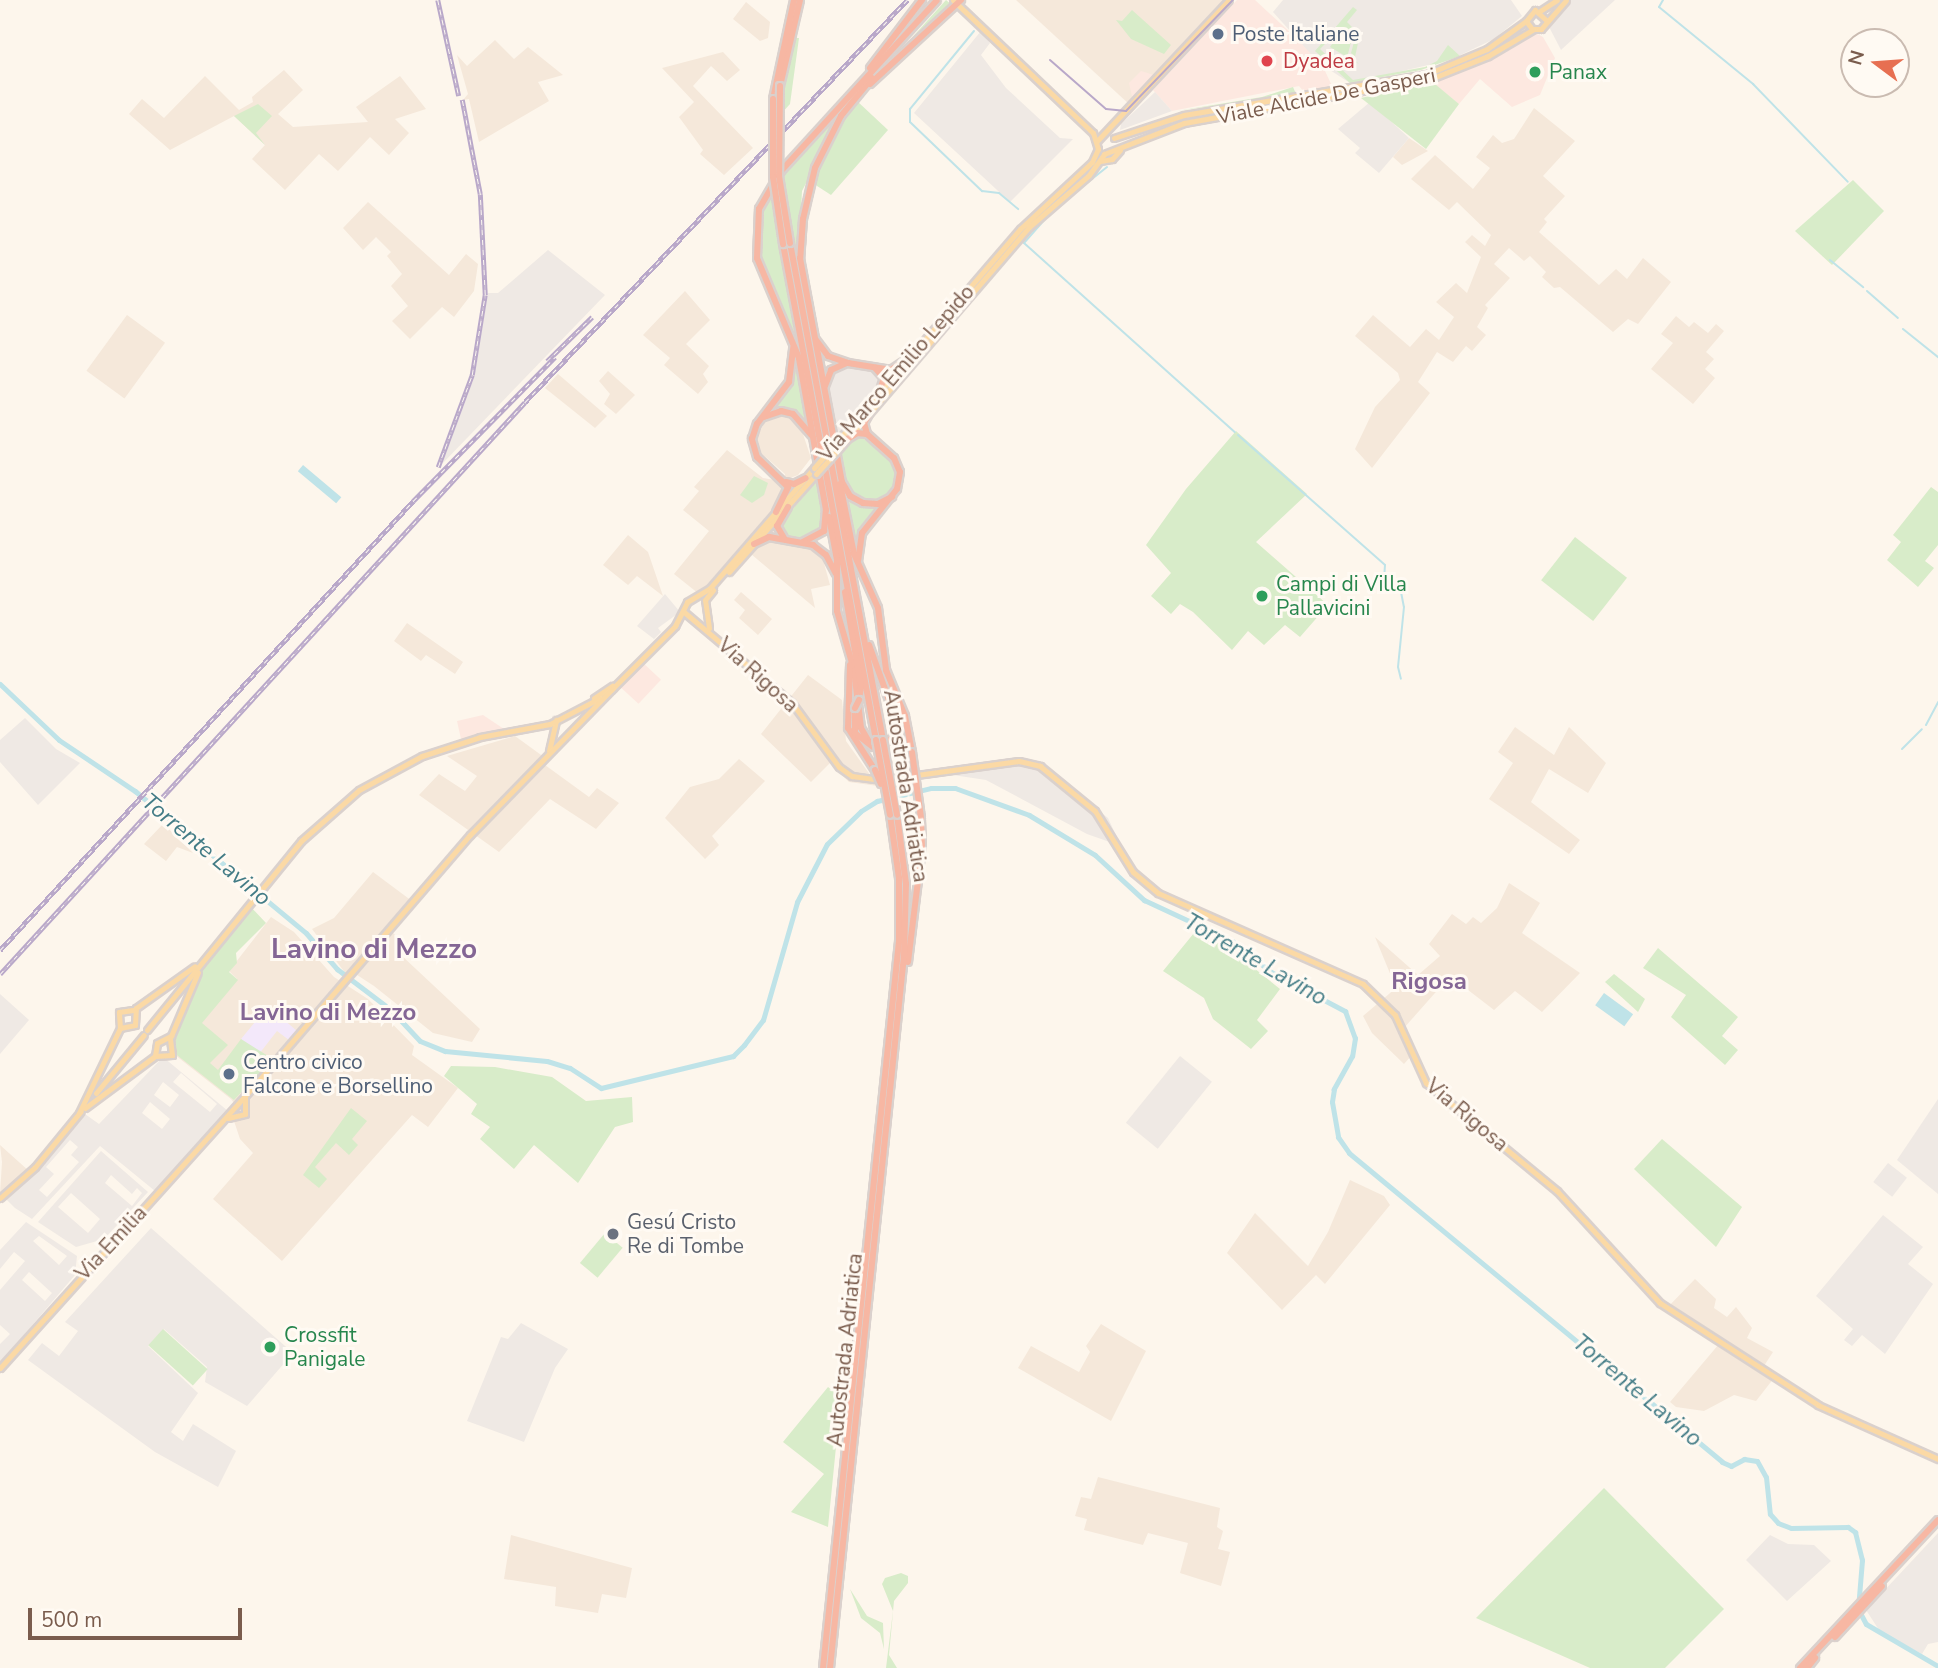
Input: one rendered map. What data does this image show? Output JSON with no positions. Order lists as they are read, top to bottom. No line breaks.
{"streets":{"highway":["Autostrada Adriatica"],"main road":["Viale Alcide De Gasperi","Via Marco Emilio Lepido","Via Rigosa","Via Emilia"]},"crossings":[["Via Marco Emilio Lepido","Via Rigosa"]],"districts":["Lavino di Mezzo","Rigosa","Lavino di Mezzo"],"water":["Torrente Lavino"],"places":["Poste Italiane","Dyadea","Panax","Campi di Villa Pallavicini","Centro civico Falcone e Borsellino","Gesú Cristo Re di Tombe","Crossfit Panigale"],"scale_bar":"500 m","north":"left"}
